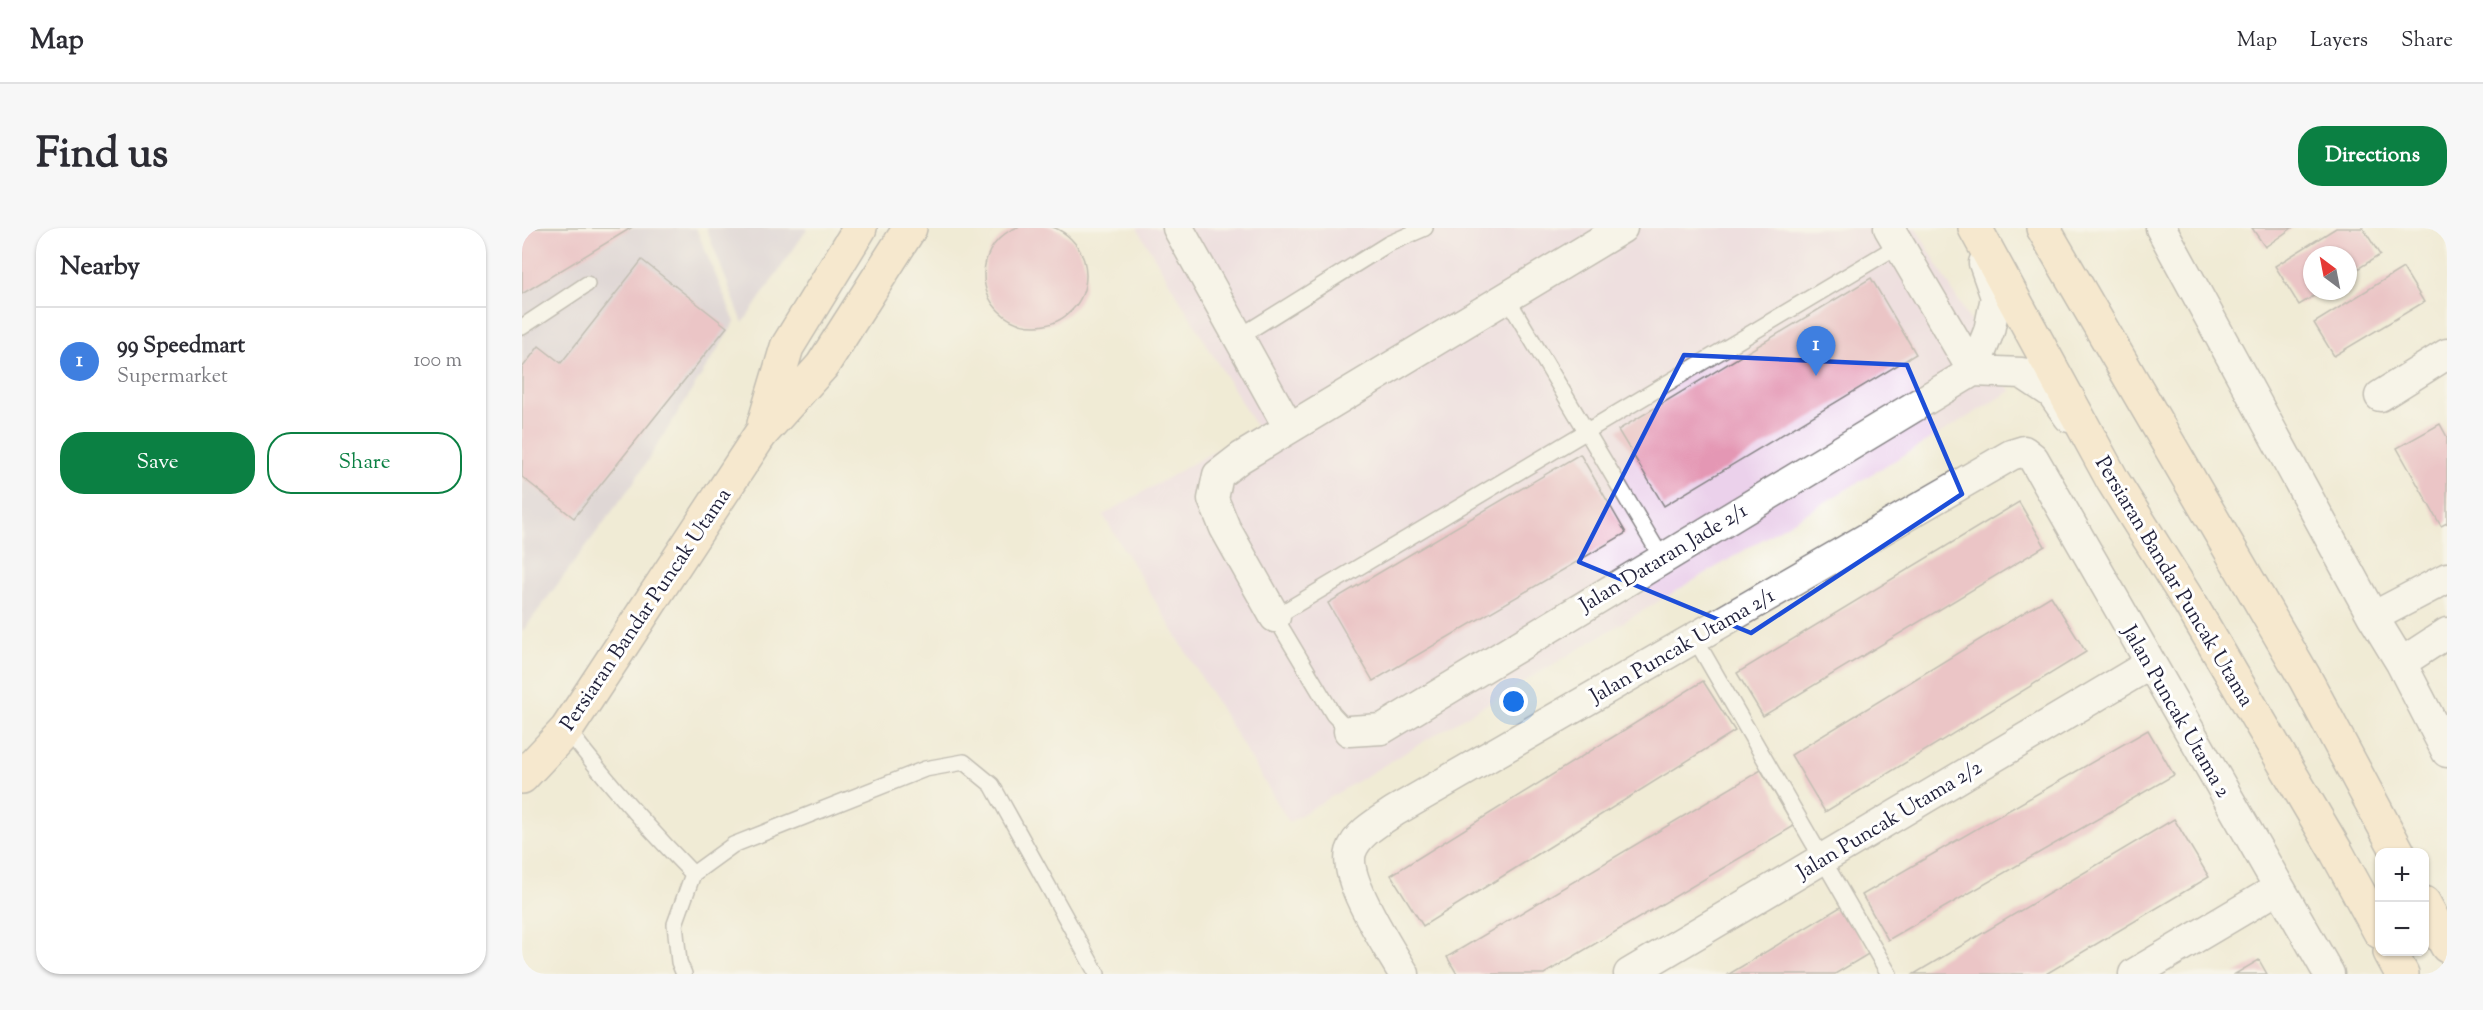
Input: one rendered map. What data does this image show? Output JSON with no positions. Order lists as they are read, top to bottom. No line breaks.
{"streets":{"street":["Jalan Dataran Jade 2/1","Persiaran Bandar Puncak Utama","Jalan Puncak Utama 2/1","Jalan Puncak Utama 2","Jalan Puncak Utama 2/2"]},"crossings":[["Jalan Puncak Utama 2/1","Jalan Puncak Utama 2"],["Jalan Puncak Utama 2","Jalan Puncak Utama 2/2"]],"north":"top left","page":{"header":"Map","nav":["Map","Layers","Share"],"title":"Find us","buttons":["Directions",["Save","Share"]],"heading":"Nearby","list":[{"mark":"1","name":"99 Speedmart","note":"Supermarket","value":"100 m"}],"pins":"1","map_buttons":["+","−"]}}
